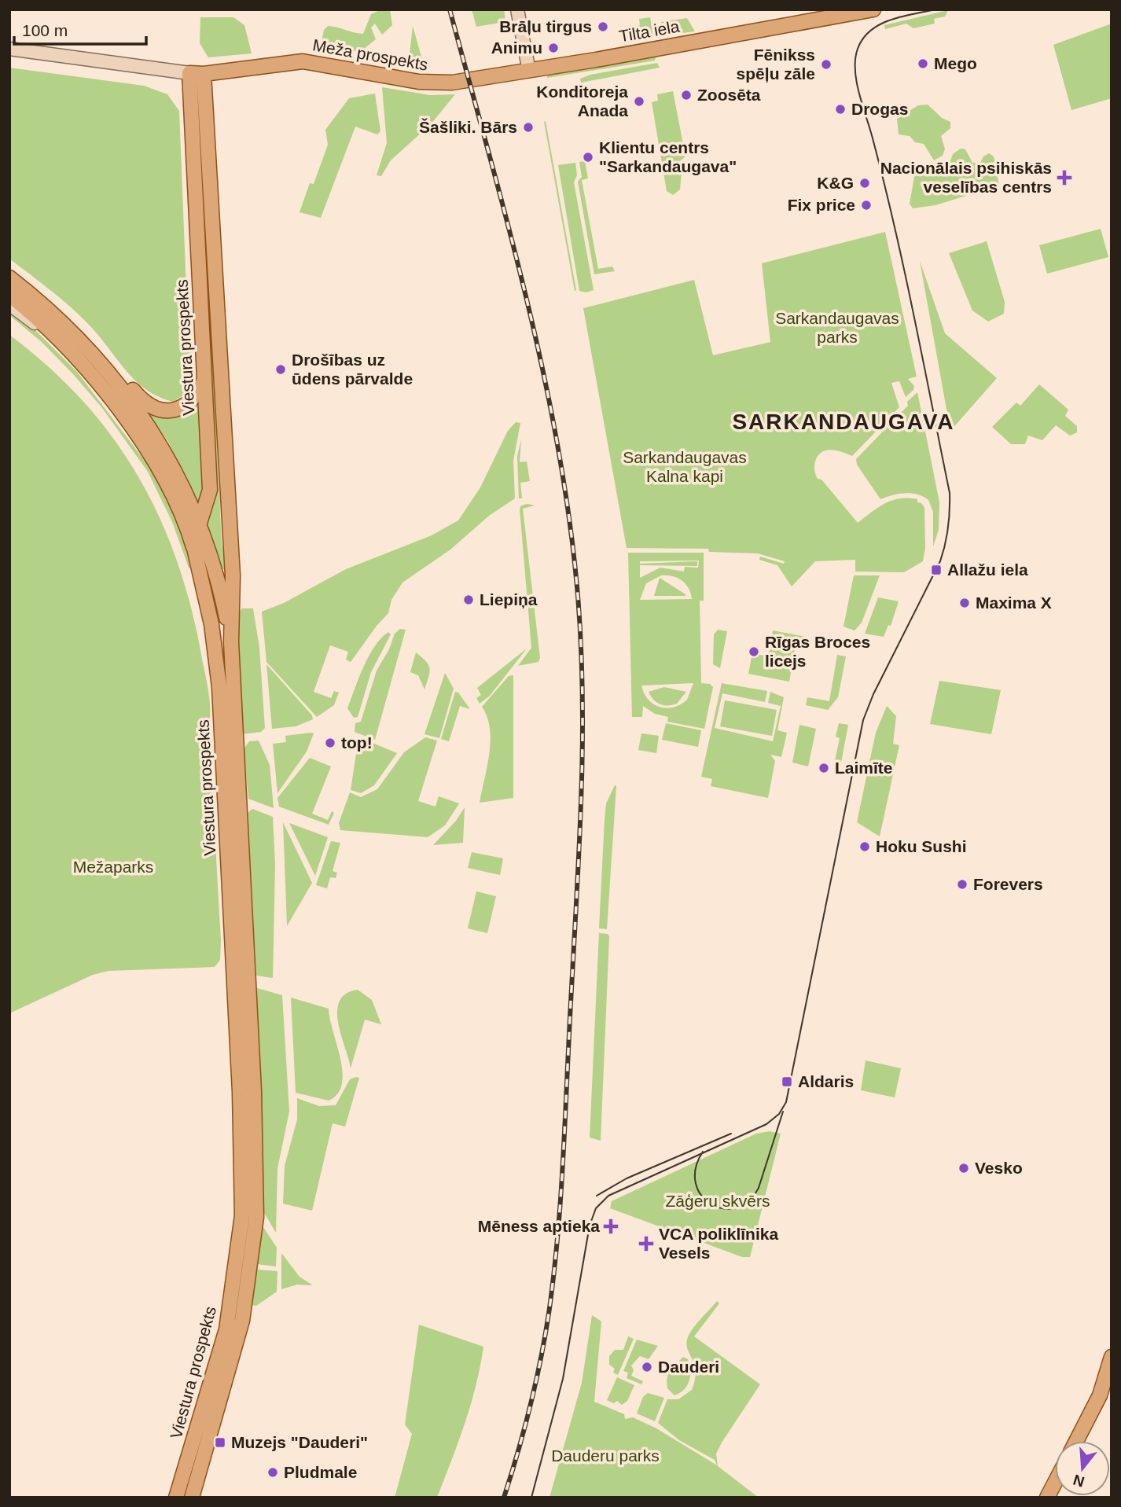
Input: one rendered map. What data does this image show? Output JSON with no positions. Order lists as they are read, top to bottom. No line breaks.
{"streets":{"main road":["Tilta iela","Meža prospekts","Viestura prospekts"]},"crossings":[["Tilta iela","Meža prospekts"],["Meža prospekts","Viestura prospekts"]],"districts":["SARKANDAUGAVA"],"parks":["Sarkandaugavas parks","Sarkandaugavas Kalna kapi","Mežaparks","Zāģeru skvērs","Dauderu parks"],"places":{"other":["Brāļu tirgus","Animu","Mego","Fēnikss spēļu zāle","Zoosēta","Konditoreja Anada","Drogas","Šašliki. Bārs","Klientu centrs \"Sarkandaugava\"","K&G","Fix price","Drošības uz ūdens pārvalde","Liepiņa","Maxima X","Rīgas Broces licejs","top!","Laimīte","Hoku Sushi","Forevers","Vesko","Dauderi","Pludmale"],"health":["Nacionālais psihiskās veselības centrs","Mēness aptieka","VCA poliklīnika Vesels"],"transit":["Allažu iela","Aldaris","Muzejs \"Dauderi\""]},"scale_bar":"100 m","north":"bottom"}
